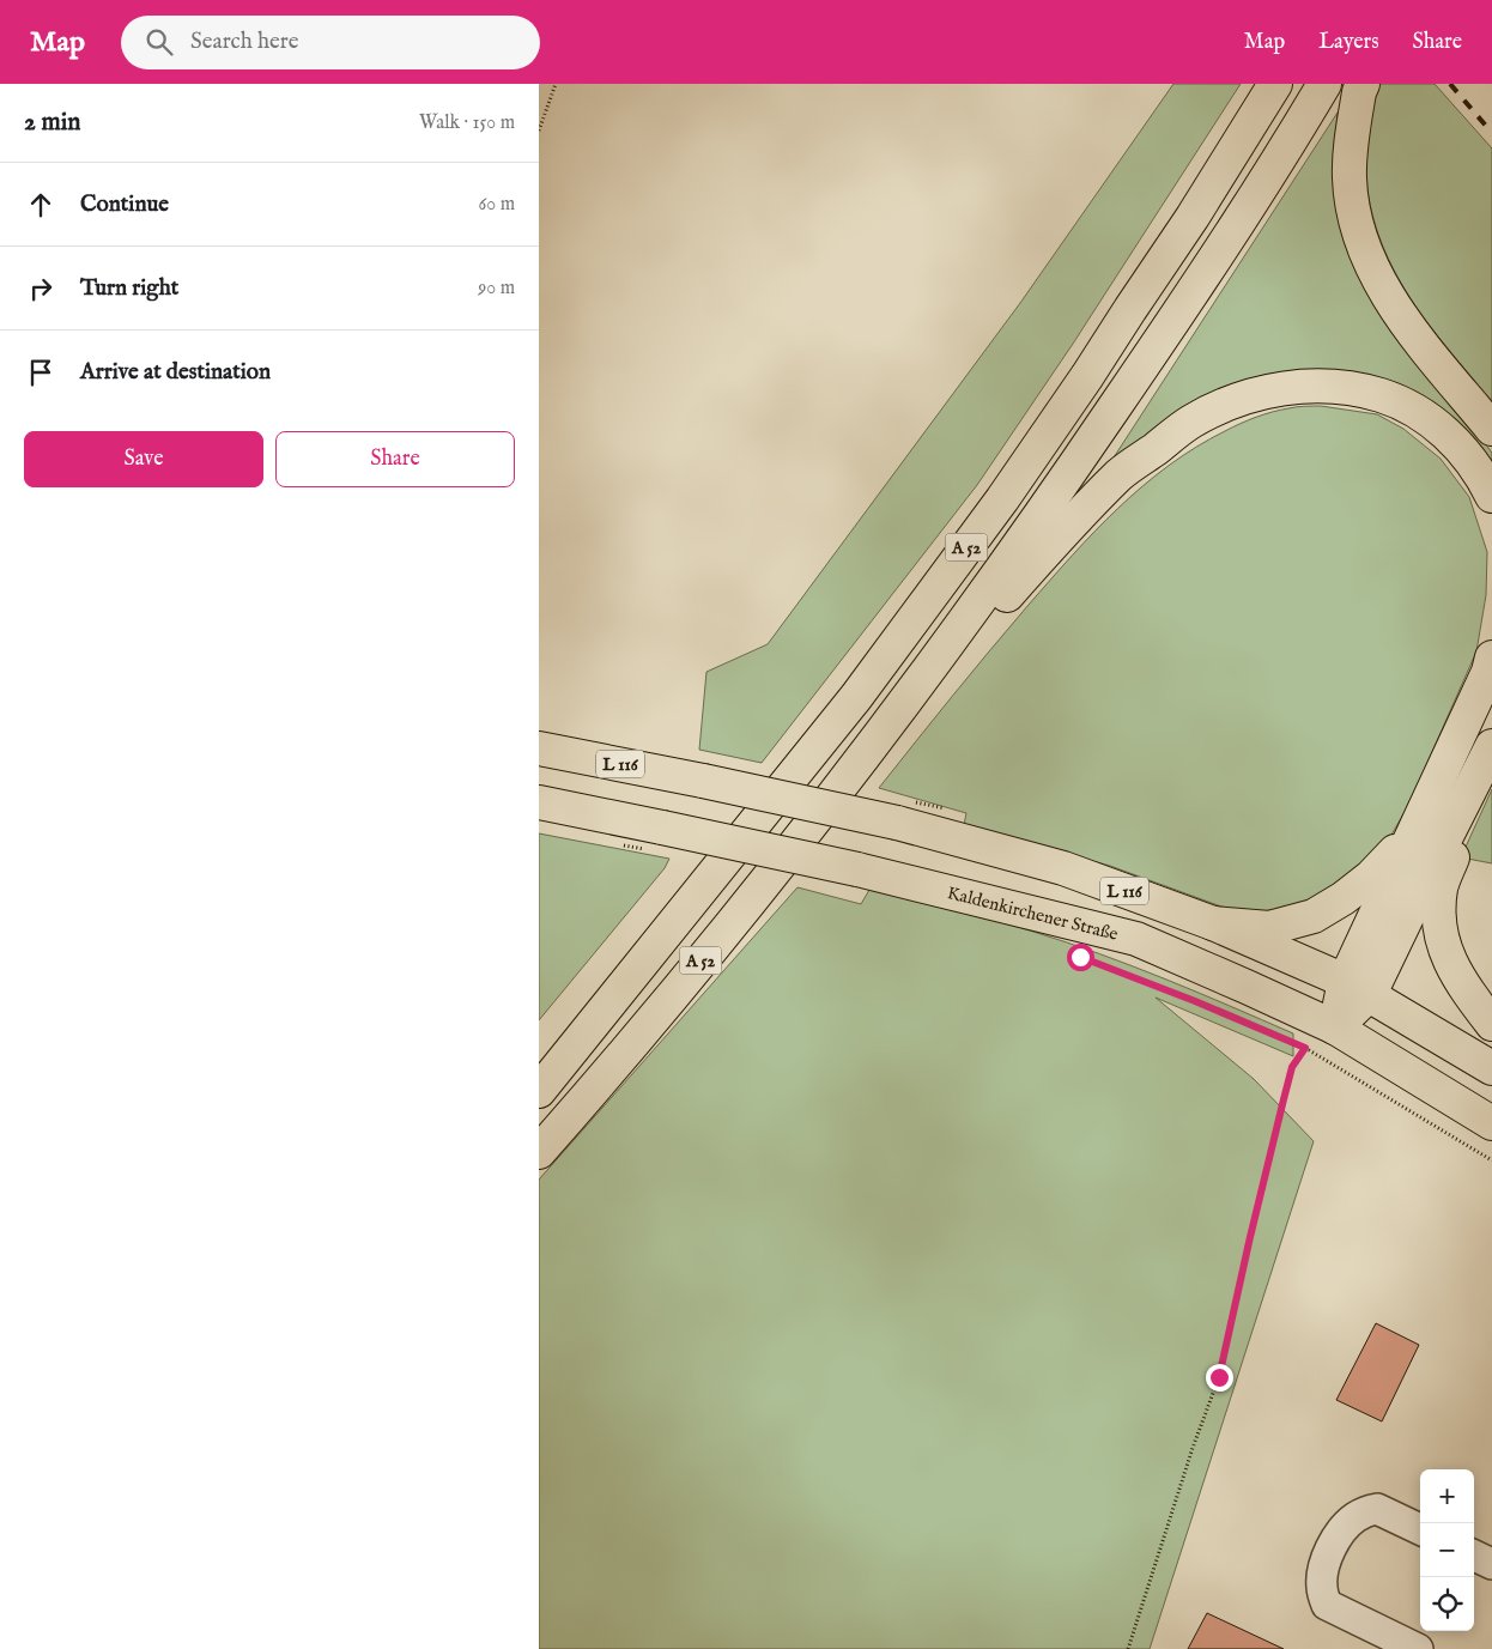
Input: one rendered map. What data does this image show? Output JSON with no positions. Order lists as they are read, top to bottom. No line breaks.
{"streets":{"main road":["A 52","L 116","Kaldenkirchener Straße"]},"page":{"header":"Map","search":"Search here","nav":["Map","Layers","Share"],"heading":["2 min","Walk · 150 m"],"list":[["Continue","60 m"],["Turn right","90 m"],"Arrive at destination"],"buttons":["Save","Share"],"map_buttons":["+","−"]}}
